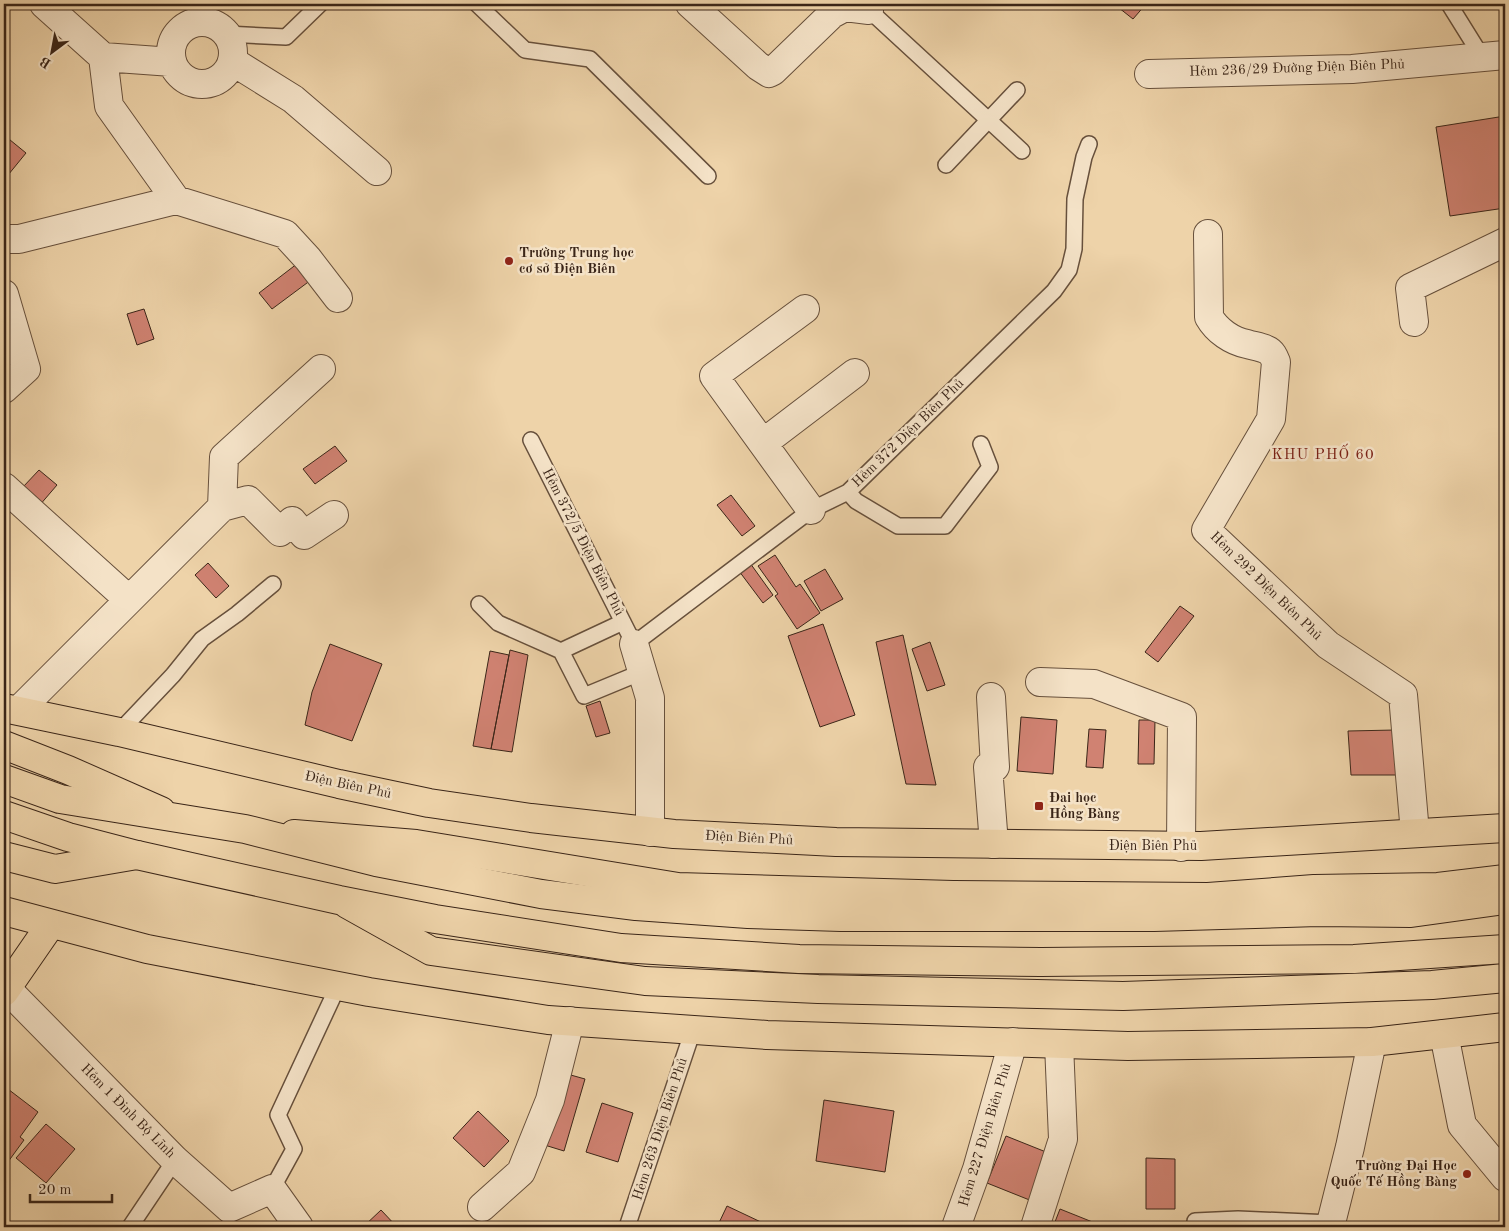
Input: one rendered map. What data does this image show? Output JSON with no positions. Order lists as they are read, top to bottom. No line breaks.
{"streets":{"main road":["Điện Biên Phủ"],"street":["Hẻm 236/29 Đường Điện Biên Phủ","Hẻm 292 Điện Biên Phủ","Hẻm 1 Đinh Bộ Lĩnh","Hẻm 227 Điện Biên Phủ"],"lane":["Hẻm 372 Điện Biên Phủ","Hẻm 372/5 Điện Biên Phủ","Hẻm 263 Điện Biên Phủ"]},"crossings":[["Hẻm 372 Điện Biên Phủ","Hẻm 372/5 Điện Biên Phủ"],["Hẻm 292 Điện Biên Phủ","Điện Biên Phủ"]],"districts":["KHU PHỐ 60"],"places":{"other":["Trường Trung học cơ sở Điện Biên","Trường Đại Học Quốc Tế Hồng Bàng"],"transit":["Đại học Hồng Bàng"]},"scale_bar":"20 m","north":"bottom left"}
